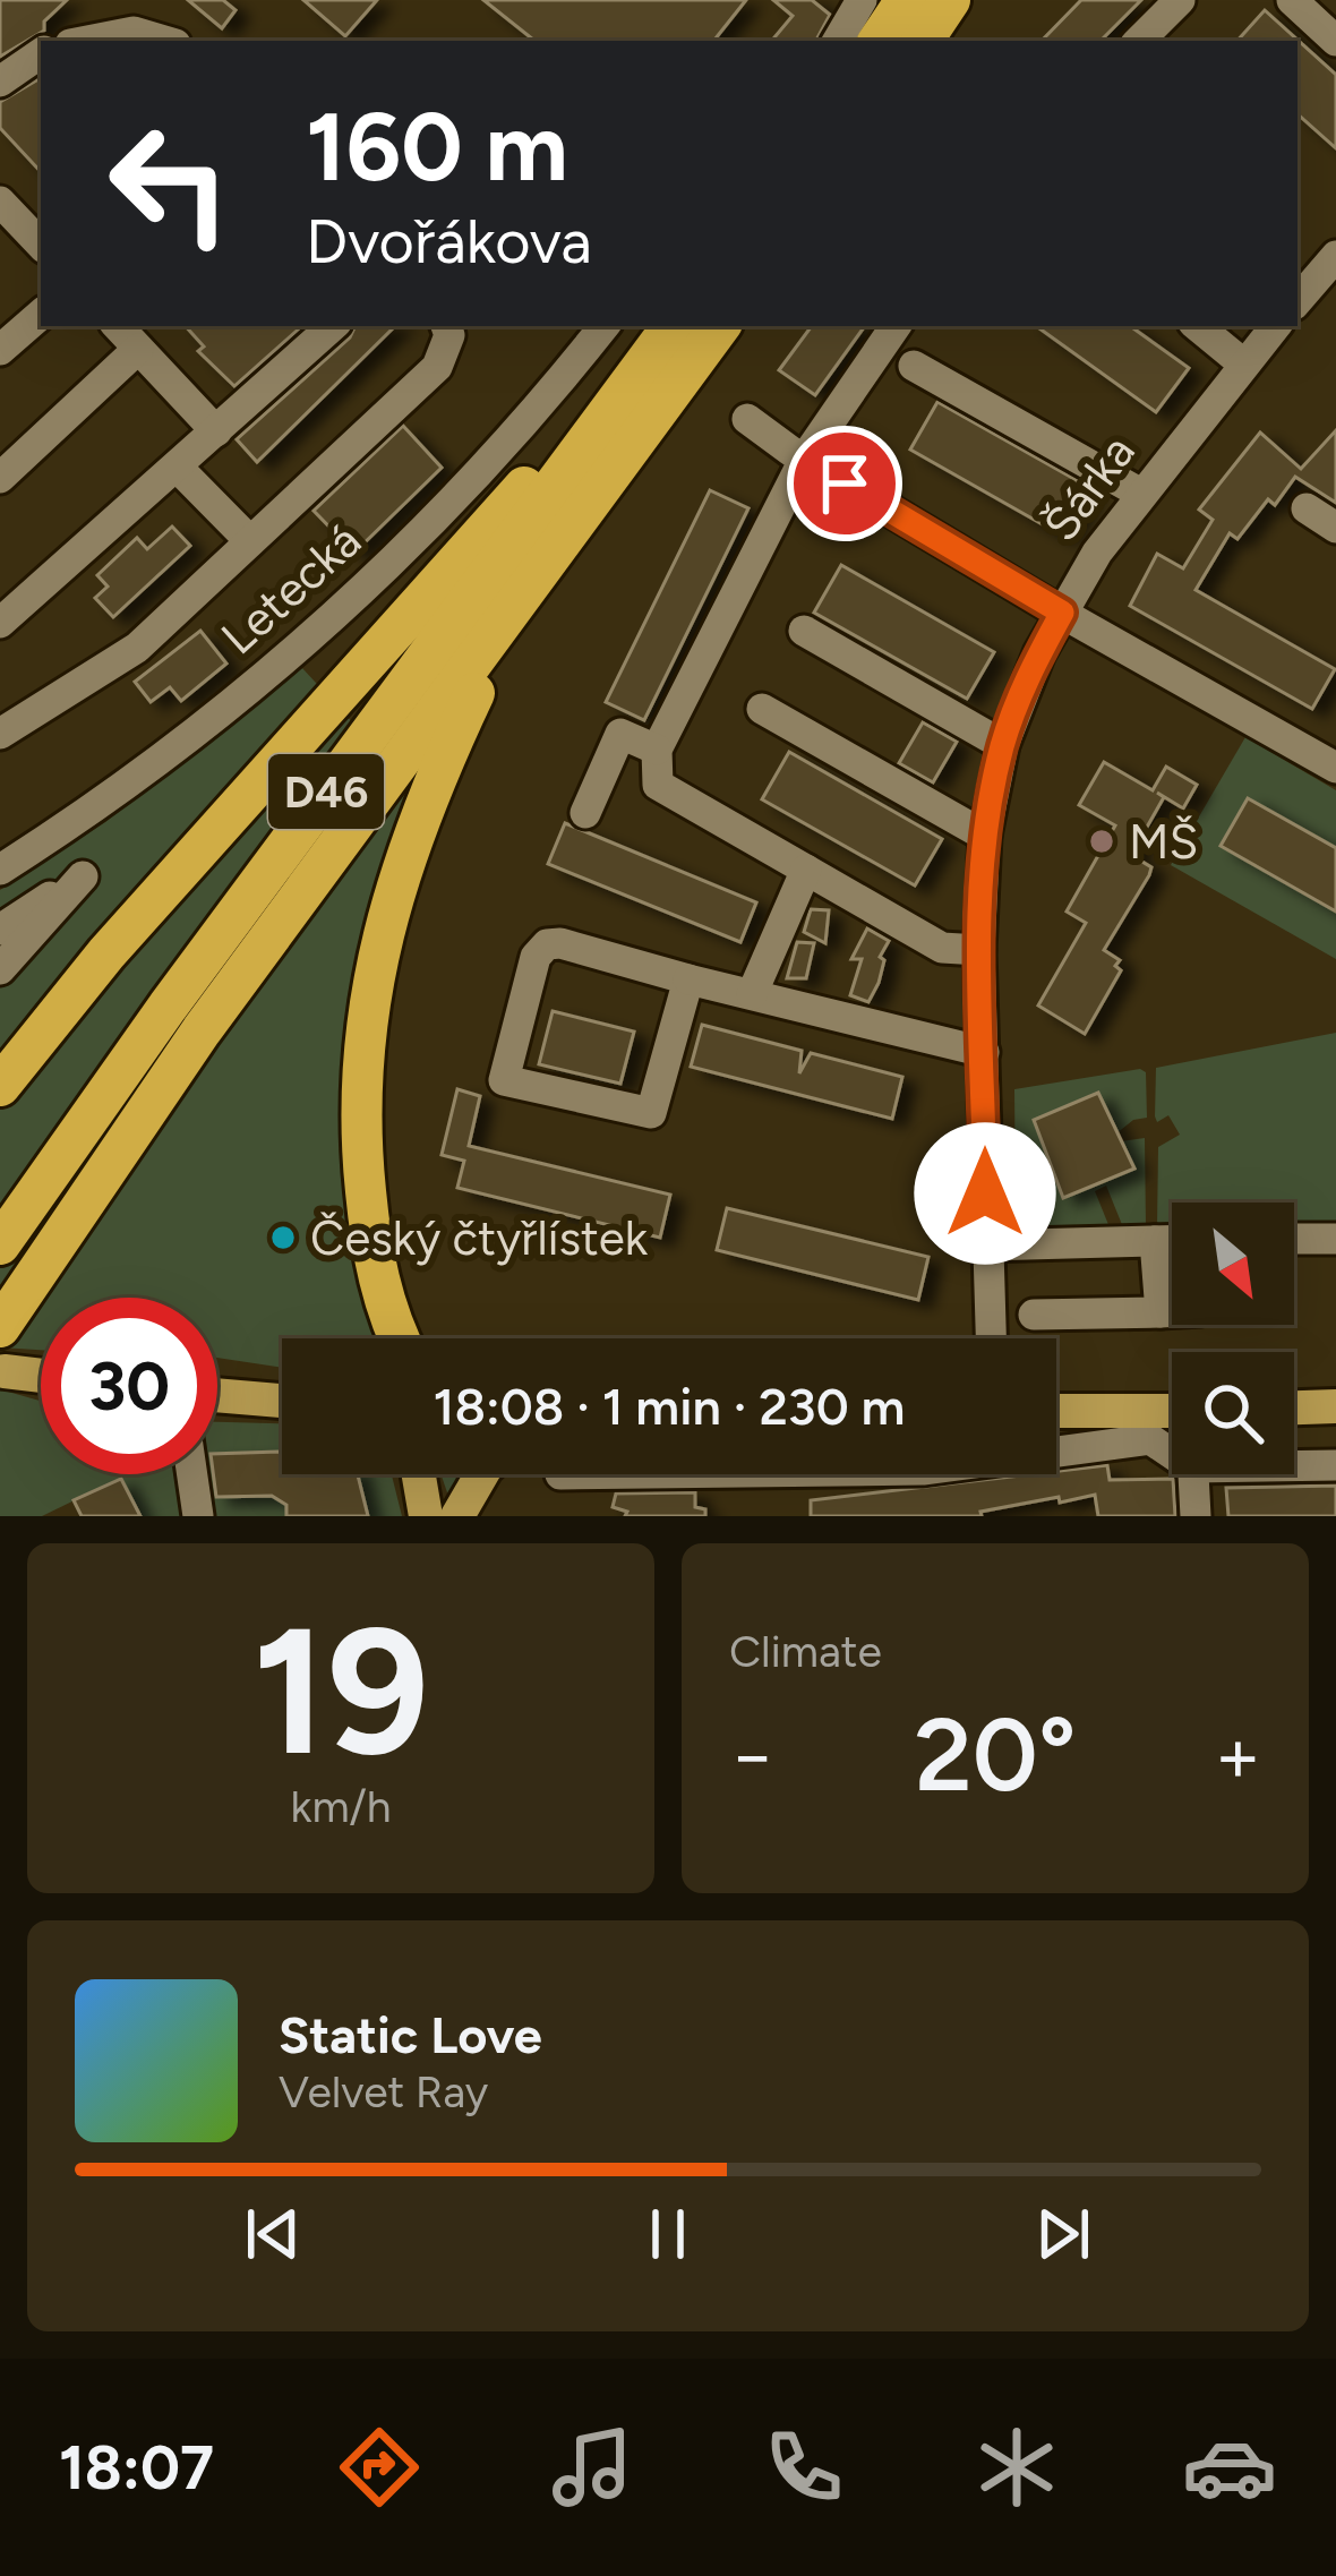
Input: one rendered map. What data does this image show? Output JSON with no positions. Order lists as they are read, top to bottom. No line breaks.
{"streets":{"highway":["D46"],"street":["Šárka","Letecká"]},"places":["MŠ","Český čtyřlístek"],"north":"bottom right","page":{"turn":["160 m","Dvořákova"],"limit":"30","trip":"18:08 · 1 min · 230 m","tile":[["19","km/h"],"Climate"],"heat":["−","20°","+"],"song":["Static Love","Velvet Ray"],"tabs":"18:07"}}
